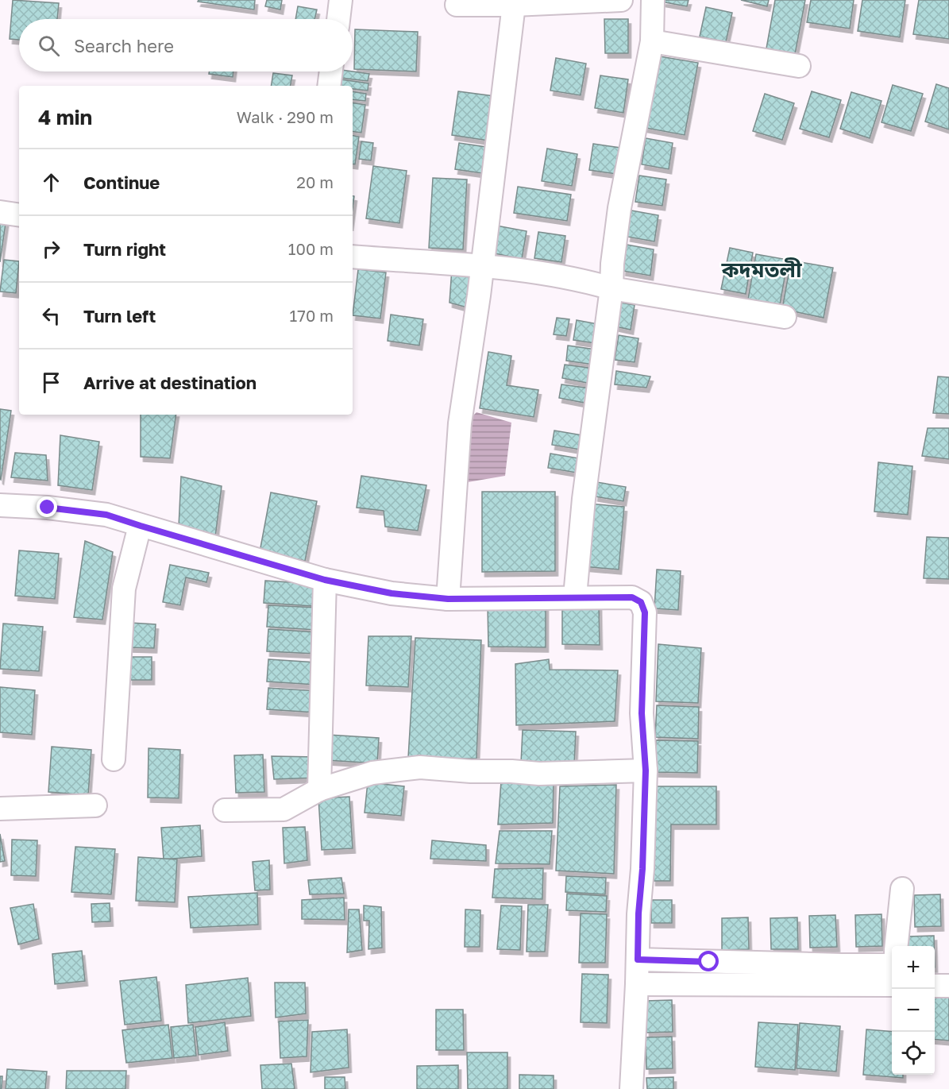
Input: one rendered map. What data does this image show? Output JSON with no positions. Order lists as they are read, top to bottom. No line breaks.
{"districts":["কদমতলী"],"page":{"search":"Search here","heading":["4 min","Walk · 290 m"],"list":[["Continue","20 m"],["Turn right","100 m"],["Turn left","170 m"],"Arrive at destination"],"map_buttons":["+","−"]}}
